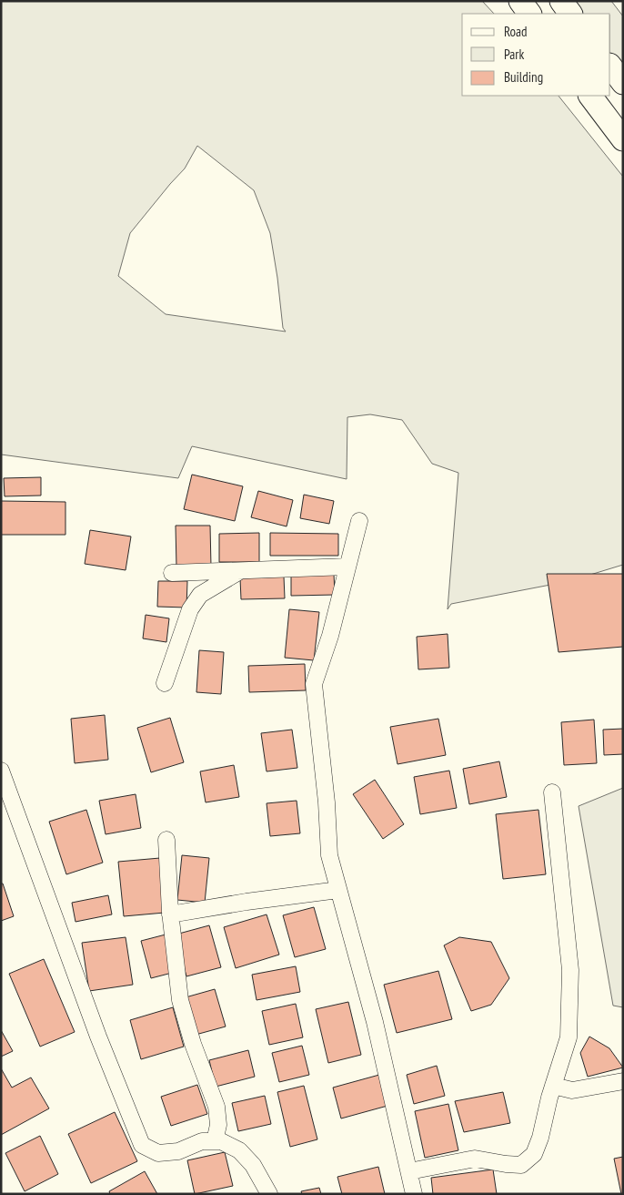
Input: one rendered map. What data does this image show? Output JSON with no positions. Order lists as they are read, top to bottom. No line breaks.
{"legend":["Road","Park","Building"]}
